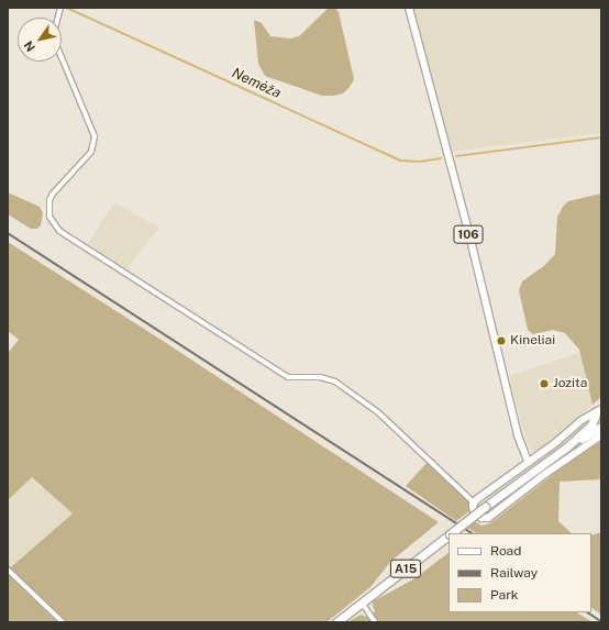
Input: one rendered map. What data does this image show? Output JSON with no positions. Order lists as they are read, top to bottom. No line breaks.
{"streets":{"highway":["A15"],"main road":["106"]},"water":["Nemėža"],"places":["Kineliai","Jozita"],"legend":["Road","Railway","Park"],"north":"bottom left"}
